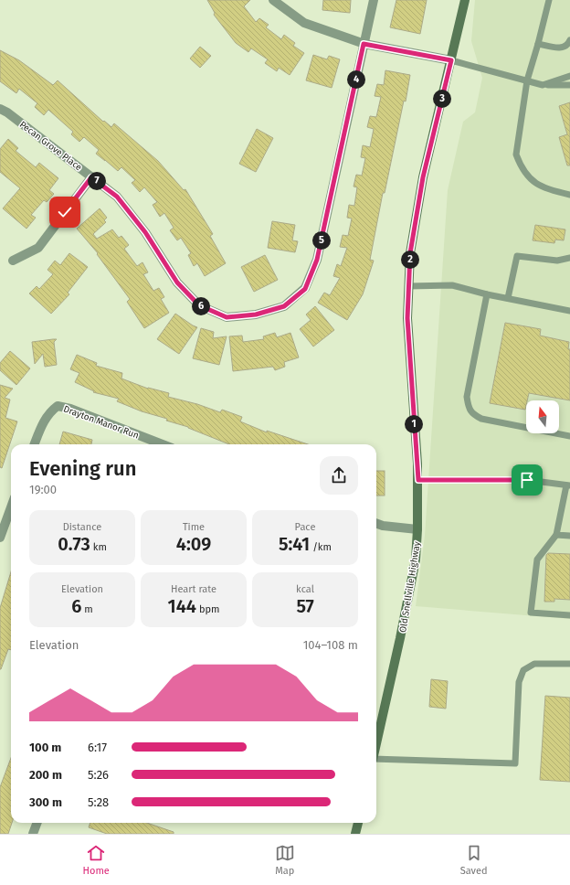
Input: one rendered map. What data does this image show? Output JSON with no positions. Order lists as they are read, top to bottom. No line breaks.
{"streets":{"street":["Pecan Grove Place","Drayton Manor Run","Old Snellville Highway"]},"north":"top","page":{"pins":["4","3","7","5","2","6","1"],"heading":["Evening run","19:00"],"stats":[["Distance","0.73 km"],["Time","4:09"],["Pace","5:41 /km"],["Elevation","6 m"],["Heart rate","144 bpm"],["kcal","57"]],"chart":["Elevation","104–108 m"],"list":[{"name":"100 m","note":"6:17"},{"name":"200 m","note":"5:26"},{"name":"300 m","note":"5:28"}],"tabs":["Home","Map","Saved"]}}
